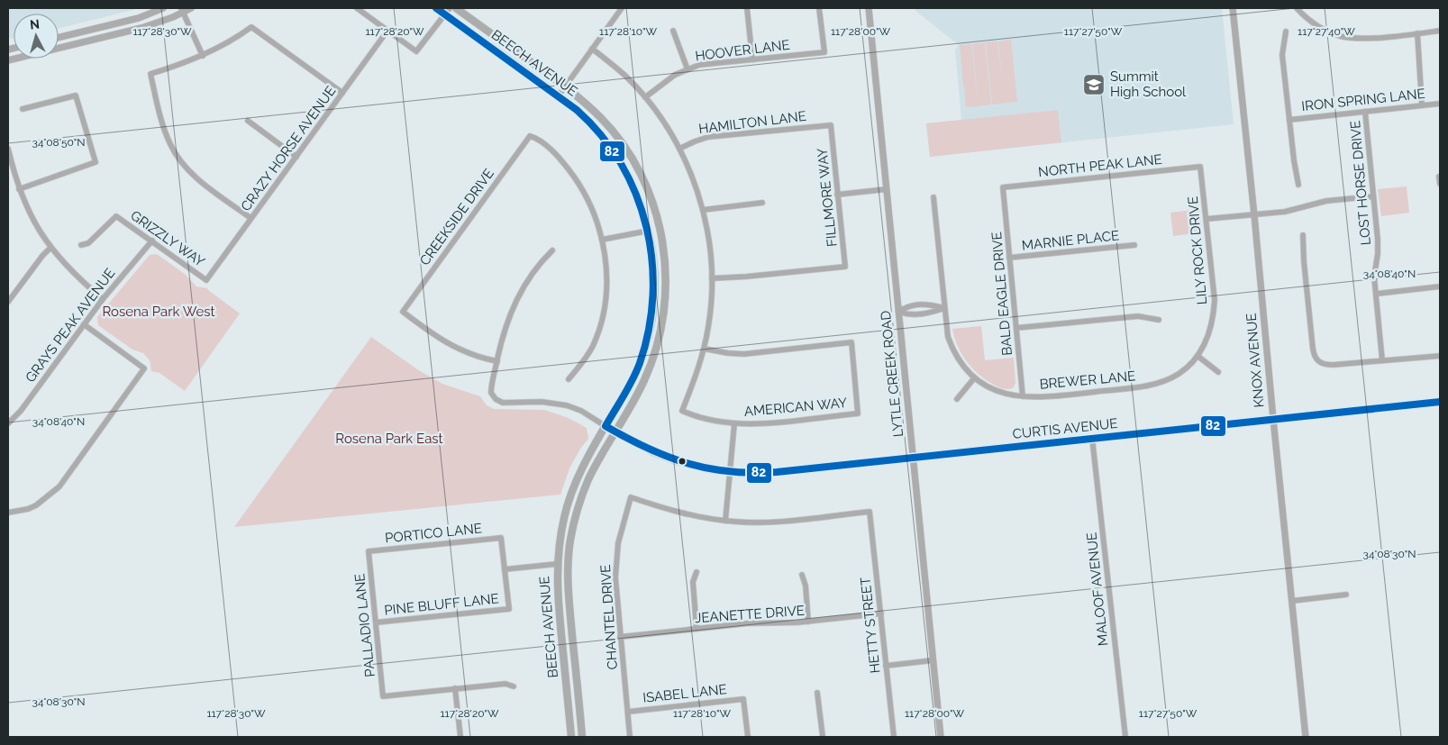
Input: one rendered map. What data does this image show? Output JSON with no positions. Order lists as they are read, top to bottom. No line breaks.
{"streets":{"main road":["BEECH AVENUE"],"street":["HOOVER LANE","IRON SPRING LANE","HAMILTON LANE","CRAZY HORSE AVENUE","NORTH PEAK LANE","LOST HORSE DRIVE","FILLMORE WAY","CREEKSIDE DRIVE","GRIZZLY WAY","MARNIE PLACE","LILY ROCK DRIVE","BALD EAGLE DRIVE","GRAYS PEAK AVENUE","KNOX AVENUE","LYTLE CREEK ROAD","BREWER LANE","AMERICAN WAY","CURTIS AVENUE","PORTICO LANE","MALOOF AVENUE","PINE BLUFF LANE","JEANETTE DRIVE","CHANTEL DRIVE","PALLADIO LANE","HETTY STREET","ISABEL LANE"]},"crossings":[["BEECH AVENUE","CURTIS AVENUE"],["IRON SPRING LANE","LOST HORSE DRIVE"],["HAMILTON LANE","FILLMORE WAY"],["CRAZY HORSE AVENUE","GRIZZLY WAY"],["NORTH PEAK LANE","LILY ROCK DRIVE"],["NORTH PEAK LANE","BALD EAGLE DRIVE"],["CREEKSIDE DRIVE","CURTIS AVENUE"],["GRIZZLY WAY","GRAYS PEAK AVENUE"],["MARNIE PLACE","BALD EAGLE DRIVE"],["LILY ROCK DRIVE","BREWER LANE"],["BALD EAGLE DRIVE","BREWER LANE"],["KNOX AVENUE","CURTIS AVENUE"],["LYTLE CREEK ROAD","CURTIS AVENUE"],["CURTIS AVENUE","MALOOF AVENUE"],["PORTICO LANE","PINE BLUFF LANE"],["PORTICO LANE","PALLADIO LANE"],["PINE BLUFF LANE","PALLADIO LANE"],["JEANETTE DRIVE","CHANTEL DRIVE"],["JEANETTE DRIVE","HETTY STREET"],["CHANTEL DRIVE","HETTY STREET"],["CHANTEL DRIVE","ISABEL LANE"]],"parks":["Rosena Park West","Rosena Park East"],"places":{"school or university":["Summit High School"]},"lines":["transit line 82"],"north":"top","coordinates":["117°28'30\"W","117°28'20\"W","117°28'10\"W","117°28'00\"W","117°27'50\"W","117°27'40\"W","34°08'50\"N","34°08'40\"N","34°08'30\"N"]}
